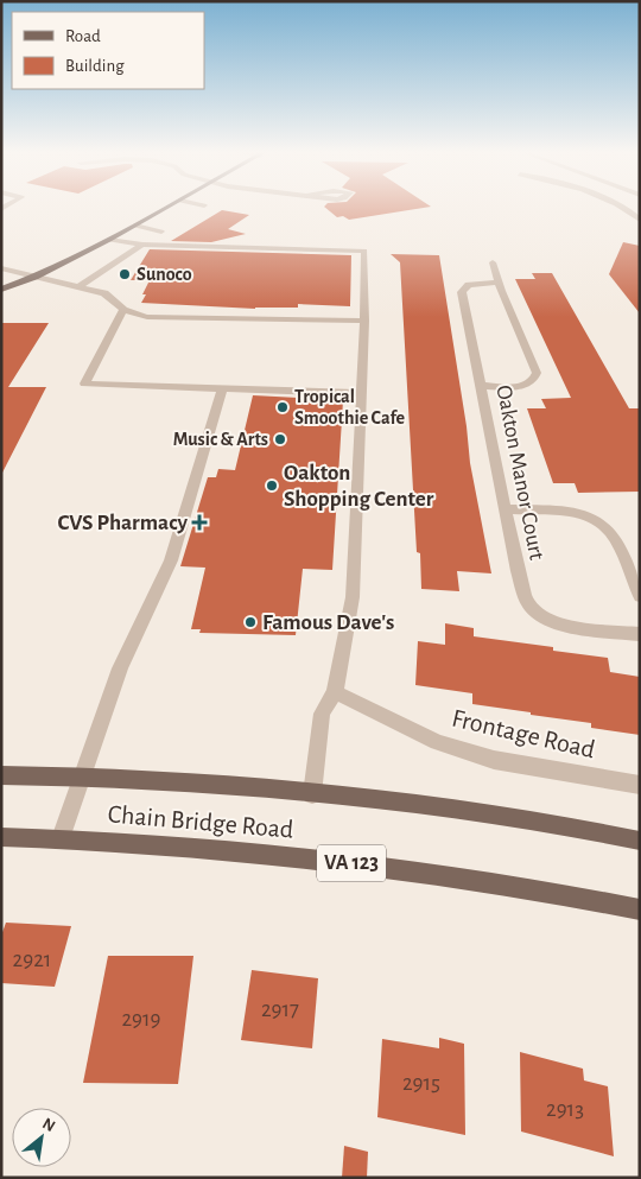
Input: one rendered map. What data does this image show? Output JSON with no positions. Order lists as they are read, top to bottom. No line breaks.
{"streets":{"main road":["Chain Bridge Road","VA 123"],"street":["Oakton Manor Court","Frontage Road"]},"places":{"other":["Sunoco","Tropical Smoothie Cafe","Music & Arts","Oakton Shopping Center","Famous Dave's"],"health":["CVS Pharmacy"]},"house_numbers":["2921","2917","2919","2915","2913"],"legend":["Road","Building"],"north":"top right"}
